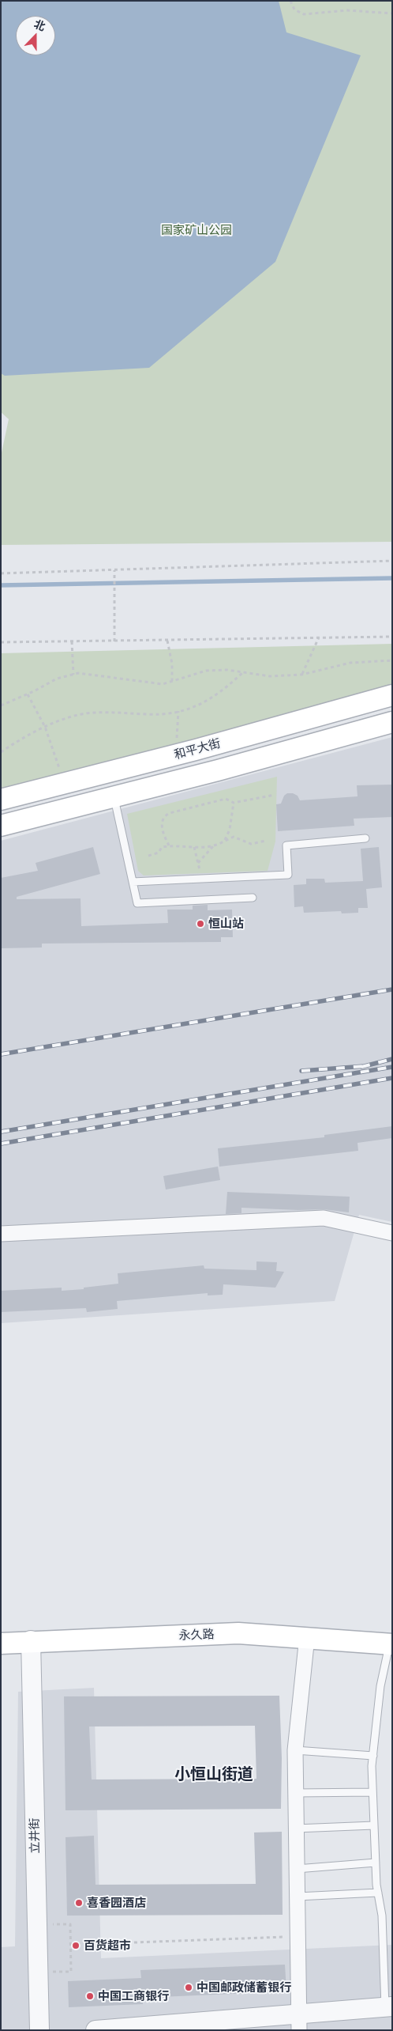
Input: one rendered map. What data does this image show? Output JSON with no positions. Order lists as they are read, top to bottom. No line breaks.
{"streets":{"main road":["和平大街","永久路"],"street":["立井街"]},"crossings":[["永久路","立井街"]],"districts":["小恒山街道"],"parks":["国家矿山公园"],"places":["恒山站","喜香园酒店","百货超市","中国邮政储蓄银行","中国工商银行"],"north":"top"}
